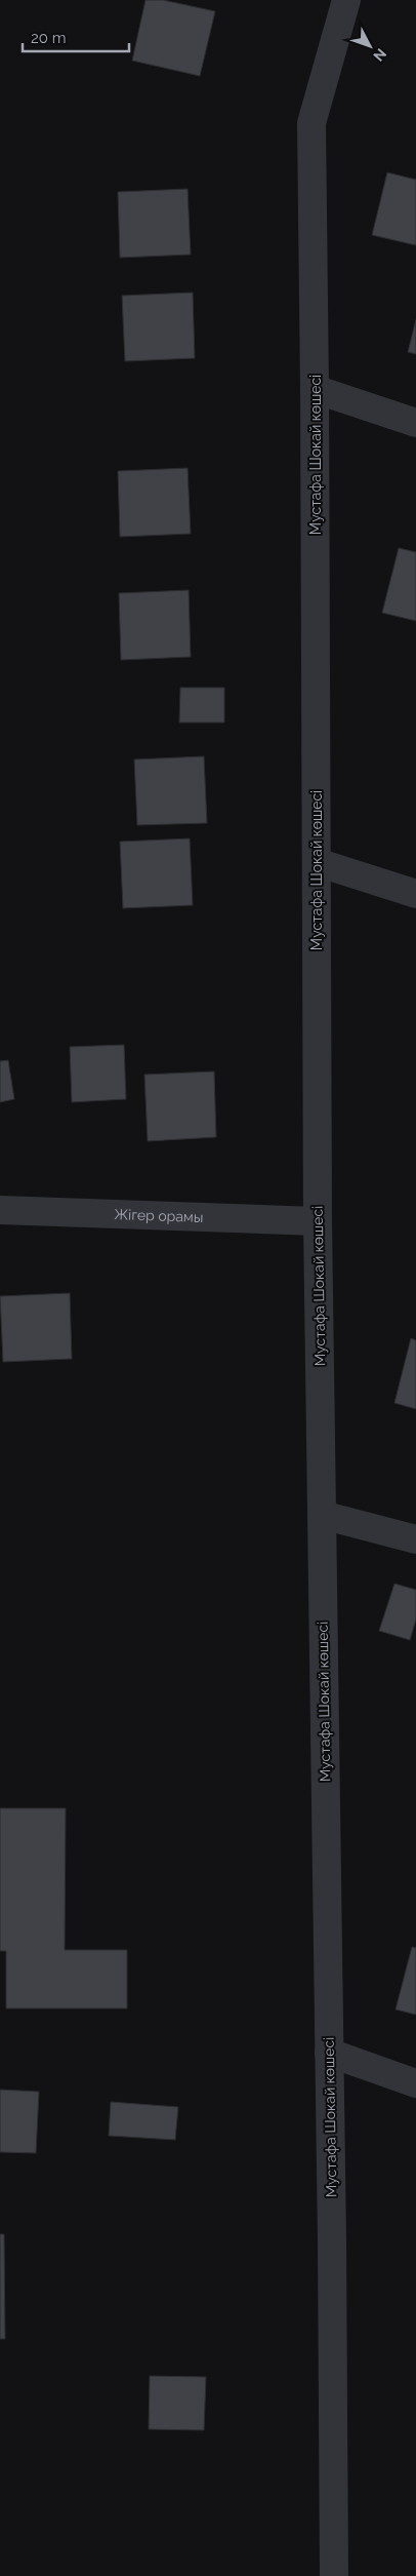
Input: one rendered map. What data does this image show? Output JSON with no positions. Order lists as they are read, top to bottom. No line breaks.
{"streets":{"street":["Мустафа Шокай көшесі","Жігер орамы"]},"crossings":[["Мустафа Шокай көшесі","Жігер орамы"]],"scale_bar":"20 m","north":"bottom right"}
